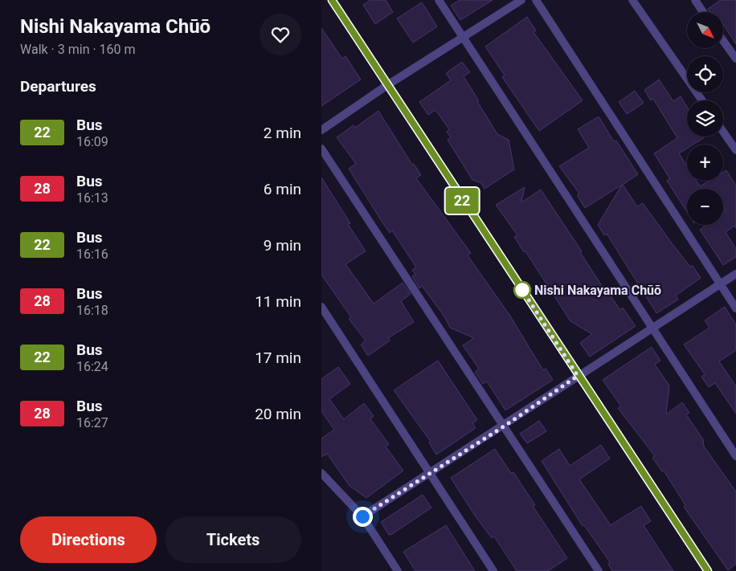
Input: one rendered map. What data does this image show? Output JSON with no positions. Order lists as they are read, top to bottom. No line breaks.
{"places":["Nishi Nakayama Chūō"],"lines":["bus line 22"],"north":"bottom right","page":{"heading":[["Nishi Nakayama Chūō","Walk · 3 min · 160 m"],"Departures"],"on_map":"22","map_buttons":["+","−"],"list":[{"mark":"22","name":"Bus","note":"16:09","value":"2 min"},{"mark":"28","name":"Bus","note":"16:13","value":"6 min"},{"mark":"22","name":"Bus","note":"16:16","value":"9 min"},{"mark":"28","name":"Bus","note":"16:18","value":"11 min"},{"mark":"22","name":"Bus","note":"16:24","value":"17 min"},{"mark":"28","name":"Bus","note":"16:27","value":"20 min"}],"buttons":["Directions","Tickets"]}}
